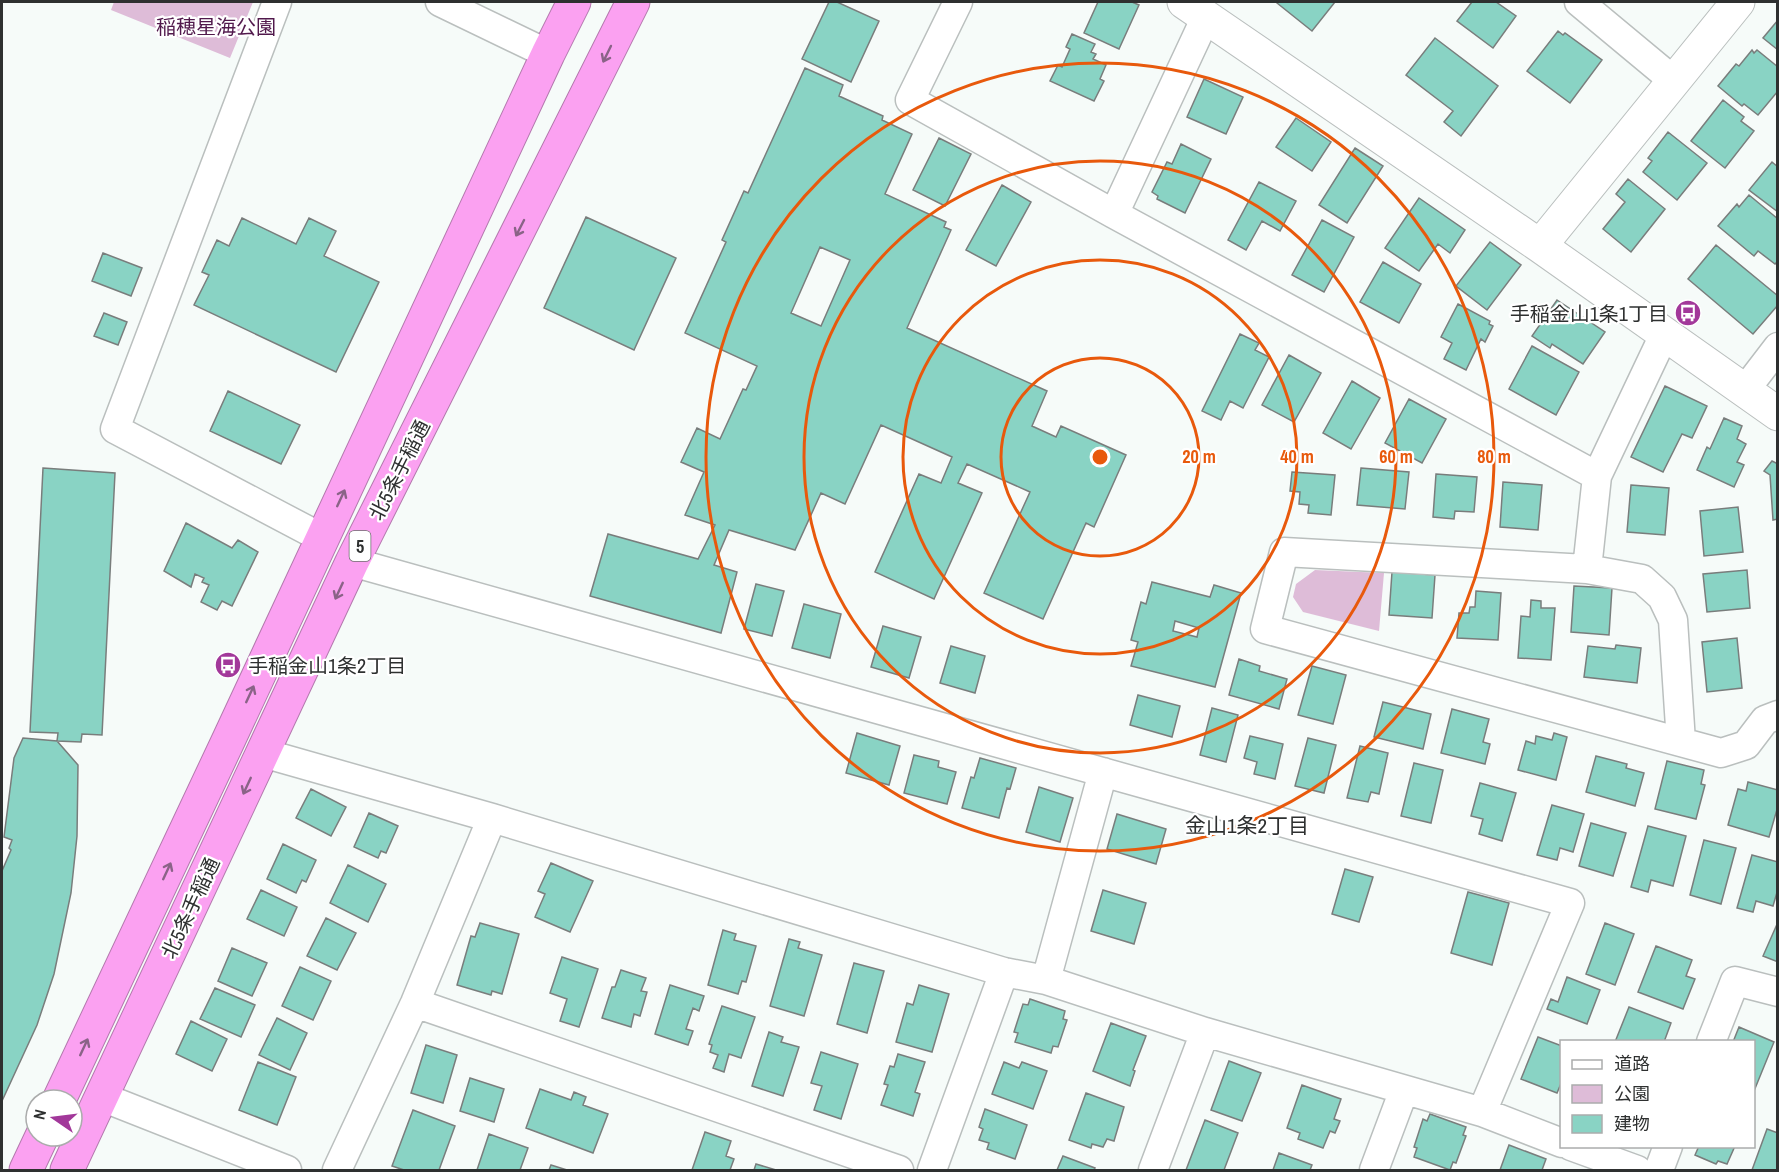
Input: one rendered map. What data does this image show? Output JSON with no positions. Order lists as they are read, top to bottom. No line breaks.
{"streets":{"highway":["北5条手稲通","5"]},"districts":["金山1条2丁目"],"parks":["稲穂星海公園"],"places":{"bus stop":["手稲金山1条1丁目","手稲金山1条2丁目"]},"legend":["道路","公園","建物"],"north":"left","rings":["20 m","40 m","60 m","80 m"]}
